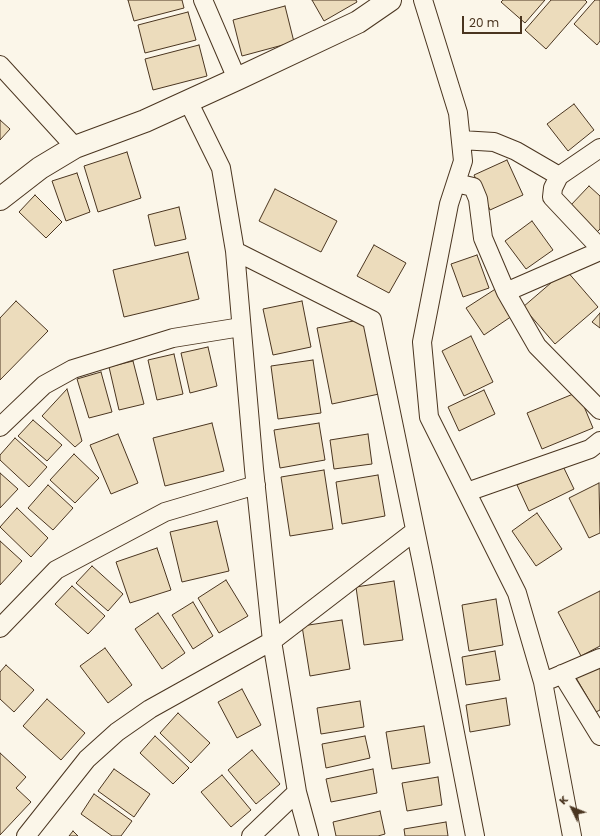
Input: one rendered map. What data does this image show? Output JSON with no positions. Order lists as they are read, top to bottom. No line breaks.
{"scale_bar":"20 m","north":"top left"}
